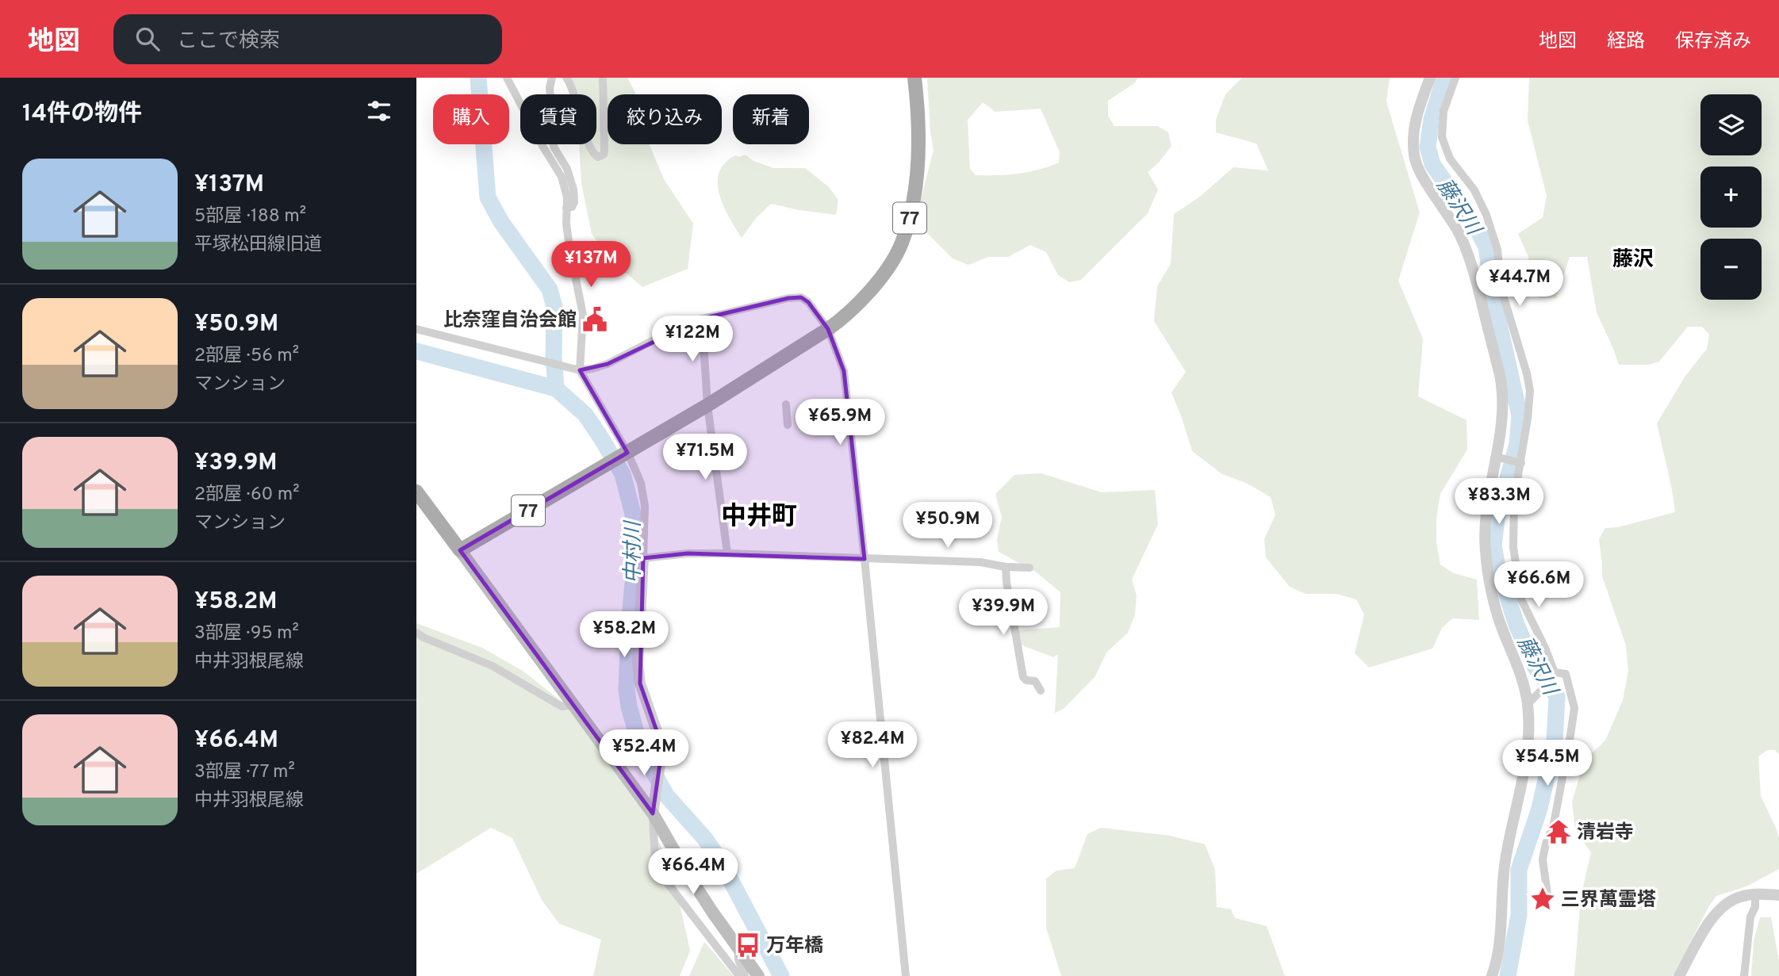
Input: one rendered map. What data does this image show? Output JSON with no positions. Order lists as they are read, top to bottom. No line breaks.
{"streets":{"main road":["77"]},"districts":["藤沢","中井町"],"water":["藤沢川","中村川"],"places":{"public building":["比奈窪自治会館"],"temple":["清岩寺"],"place":["三界萬霊塔"],"bus stop":["万年橋"]},"page":{"header":"地図","search":"ここで検索","nav":["地図","経路","保存済み"],"heading":"14件の物件","map_buttons":["+","−"],"chip":["購入","賃貸","絞り込み","新着"],"list":[{"name":"¥137M","note":"5部屋 · 188 m² · 平塚松田線旧道"},{"name":"¥50.9M","note":"2部屋 · 56 m² · マンション"},{"name":"¥39.9M","note":"2部屋 · 60 m² · マンション"},{"name":"¥58.2M","note":"3部屋 · 95 m² · 中井羽根尾線"},{"name":"¥66.4M","note":"3部屋 · 77 m² · 中井羽根尾線"}],"price":["¥137M","¥44.7M","¥122M","¥65.9M","¥71.5M","¥83.3M","¥50.9M","¥66.6M","¥39.9M","¥58.2M","¥82.4M","¥52.4M","¥54.5M","¥66.4M"]}}
